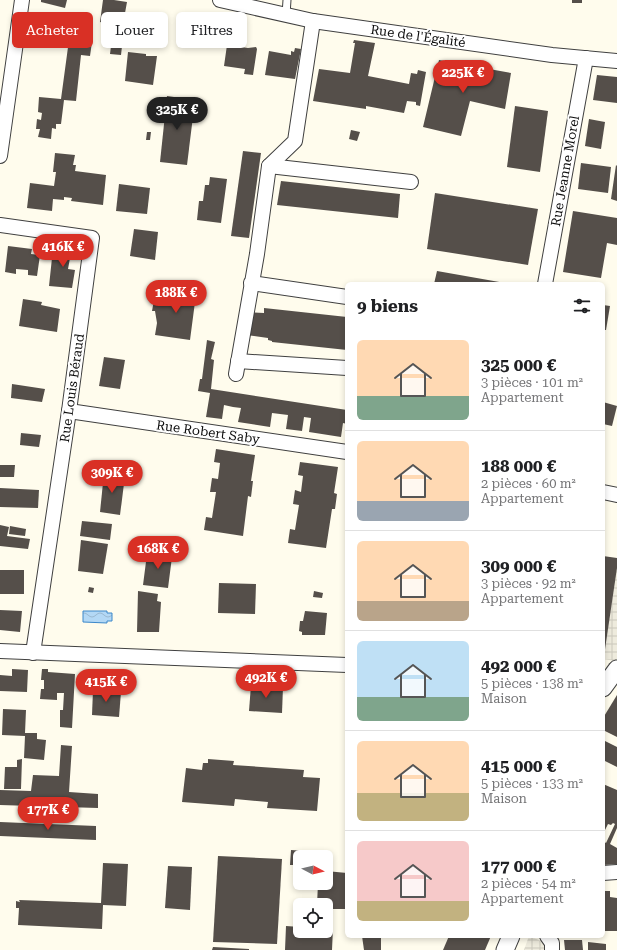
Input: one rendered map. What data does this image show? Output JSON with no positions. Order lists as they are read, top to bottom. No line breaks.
{"streets":{"street":["Rue de l'Égalité","Rue Jeanne Morel","Rue Louis Béraud","Rue Robert Saby"]},"crossings":[["Rue de l'Égalité","Rue Jeanne Morel"],["Rue Louis Béraud","Rue Robert Saby"]],"north":"right","page":{"chip":["Acheter","Louer","Filtres"],"price":["225K €","325K €","416K €","188K €","309K €","168K €","492K €","415K €","177K €"],"heading":"9 biens","list":[{"name":"325 000 €","note":"3 pièces · 101 m² · Appartement"},{"name":"188 000 €","note":"2 pièces · 60 m² · Appartement"},{"name":"309 000 €","note":"3 pièces · 92 m² · Appartement"},{"name":"492 000 €","note":"5 pièces · 138 m² · Maison"},{"name":"415 000 €","note":"5 pièces · 133 m² · Maison"},{"name":"177 000 €","note":"2 pièces · 54 m² · Appartement"}]}}
